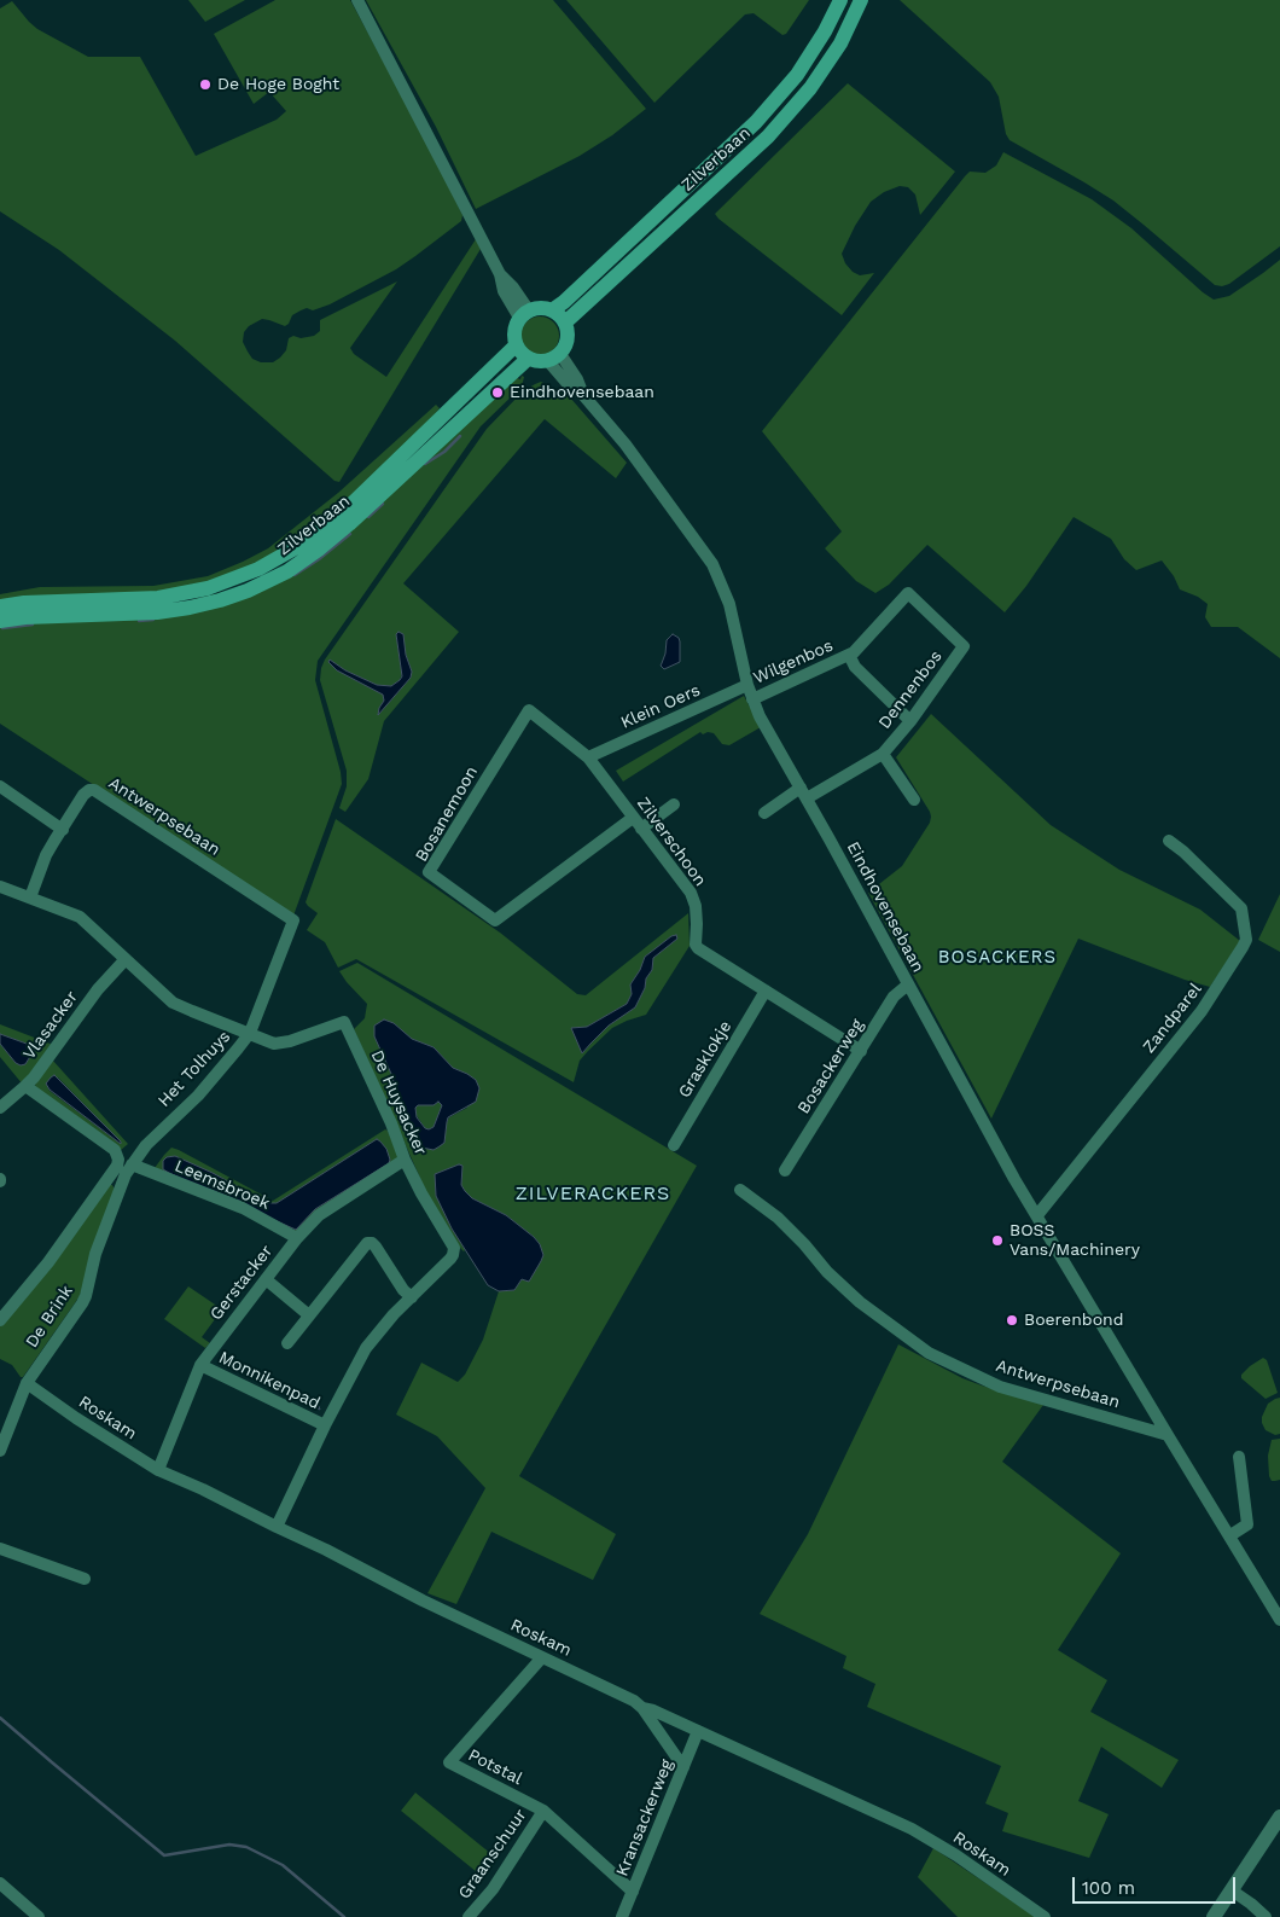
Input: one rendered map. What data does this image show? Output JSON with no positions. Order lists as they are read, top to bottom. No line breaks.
{"streets":{"main road":["Zilverbaan"],"street":["Wilgenbos","Dennenbos","Klein Oers","Bosanemoon","Antwerpsebaan","Zilverschoon","Eindhovensebaan","Zandparel","Vlasacker","Grasklokje","Bosackerweg","Het Tolhuys","De Huysacker","Leemsbroek","Gerstacker","De Brink","Monnikenpad","Roskam","Potstal","Kransackerweg","Graanschuur"]},"crossings":[["Zilverbaan","Eindhovensebaan"],["Wilgenbos","Dennenbos"],["Wilgenbos","Eindhovensebaan"],["Dennenbos","Eindhovensebaan"],["Klein Oers","Zilverschoon"],["Klein Oers","Eindhovensebaan"],["Bosanemoon","Zilverschoon"],["Antwerpsebaan","Eindhovensebaan"],["Antwerpsebaan","Het Tolhuys"],["Antwerpsebaan","De Huysacker"],["Zilverschoon","Grasklokje"],["Zilverschoon","Bosackerweg"],["Eindhovensebaan","Zandparel"],["Eindhovensebaan","Bosackerweg"],["Vlasacker","De Huysacker"],["Vlasacker","De Brink"],["Het Tolhuys","De Huysacker"],["Het Tolhuys","Leemsbroek"],["Het Tolhuys","De Brink"],["De Huysacker","Gerstacker"],["De Huysacker","Monnikenpad"],["De Huysacker","Roskam"],["Leemsbroek","Gerstacker"],["Leemsbroek","De Brink"],["Gerstacker","Monnikenpad"],["Gerstacker","Roskam"],["De Brink","Roskam"],["Roskam","Potstal"],["Roskam","Kransackerweg"],["Potstal","Kransackerweg"],["Potstal","Graanschuur"]],"districts":["BOSACKERS","ZILVERACKERS"],"places":["De Hoge Boght","Eindhovensebaan","BOSS Vans/Machinery","Boerenbond"],"scale_bar":"100 m"}
